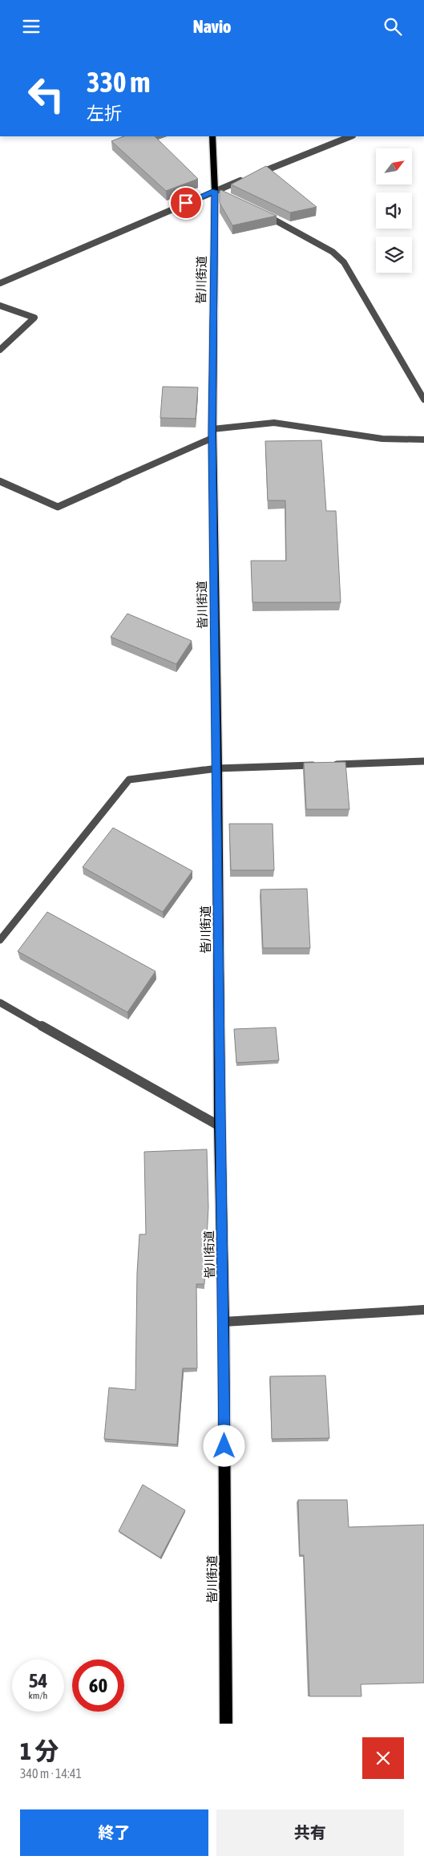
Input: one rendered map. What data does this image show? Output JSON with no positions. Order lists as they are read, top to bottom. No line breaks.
{"streets":{"main road":["皆川街道"]},"north":"top right","page":{"header":"Navio","turn":["330 m","左折"],"speed":"54 km/h","limit":"60","heading":["1 分","340 m · 14:41"],"buttons":["終了","共有"]}}
